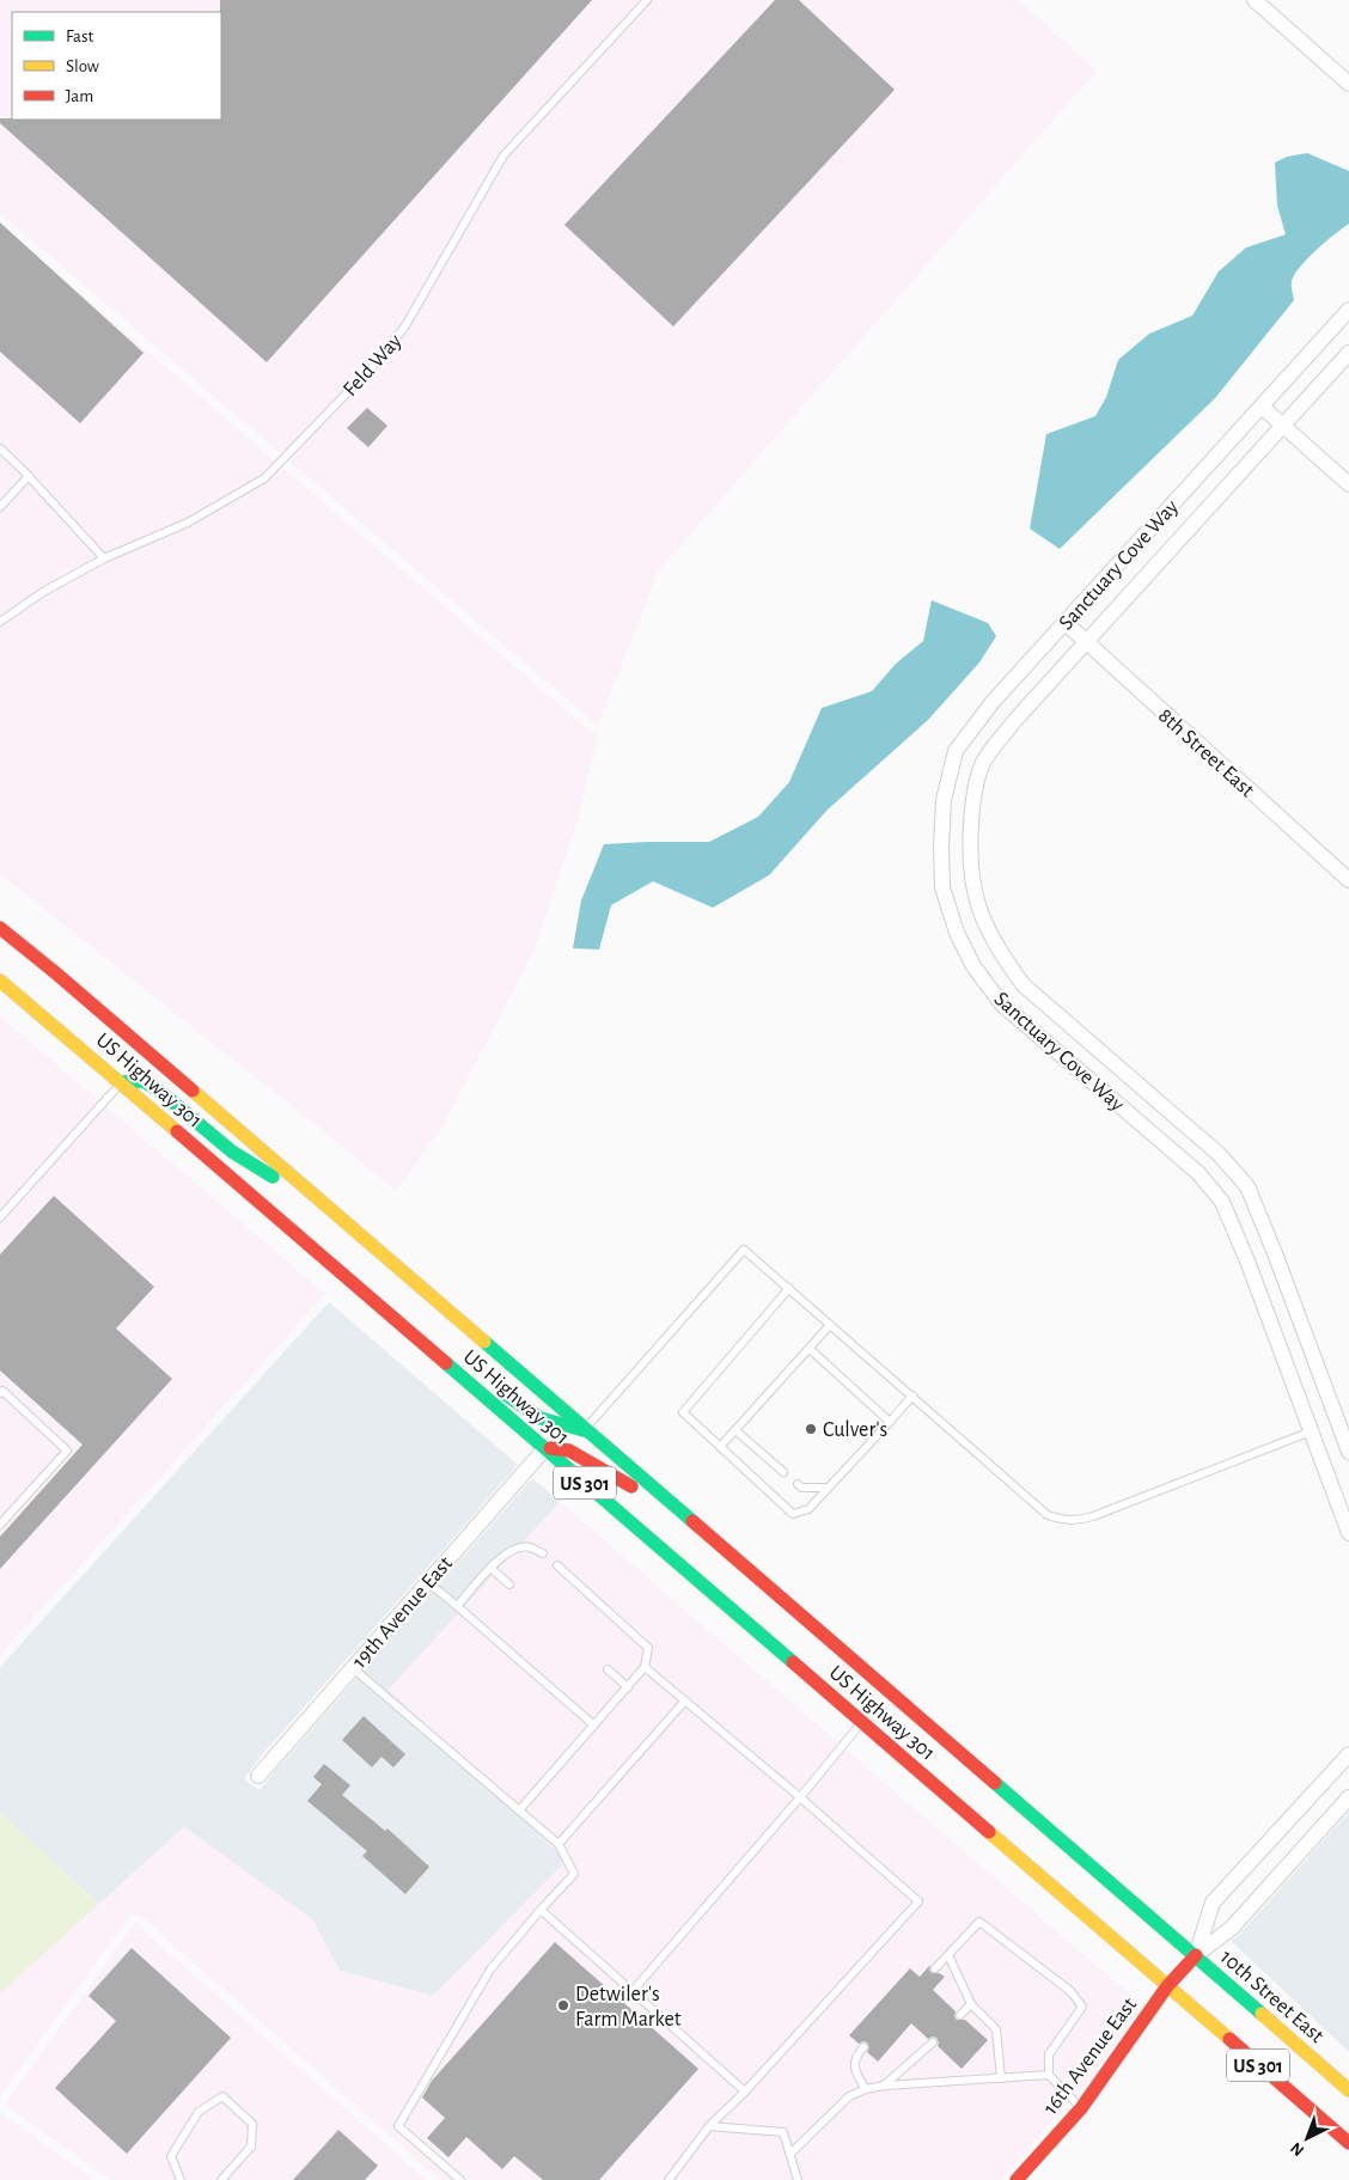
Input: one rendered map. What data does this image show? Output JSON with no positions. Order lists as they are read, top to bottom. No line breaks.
{"streets":{"main road":["US Highway 301","US 301","10th Street East","16th Avenue East"],"street":["Sanctuary Cove Way","8th Street East","19th Avenue East"],"lane":["Feld Way"]},"crossings":[["Sanctuary Cove Way","8th Street East"],["US Highway 301","US 301"],["US Highway 301","19th Avenue East"],["US Highway 301","16th Avenue East"],["US 301","10th Street East"],["US 301","16th Avenue East"],["10th Street East","16th Avenue East"]],"places":["Culver's","Detwiler's Farm Market"],"legend":["Fast","Slow","Jam"],"north":"bottom left"}
